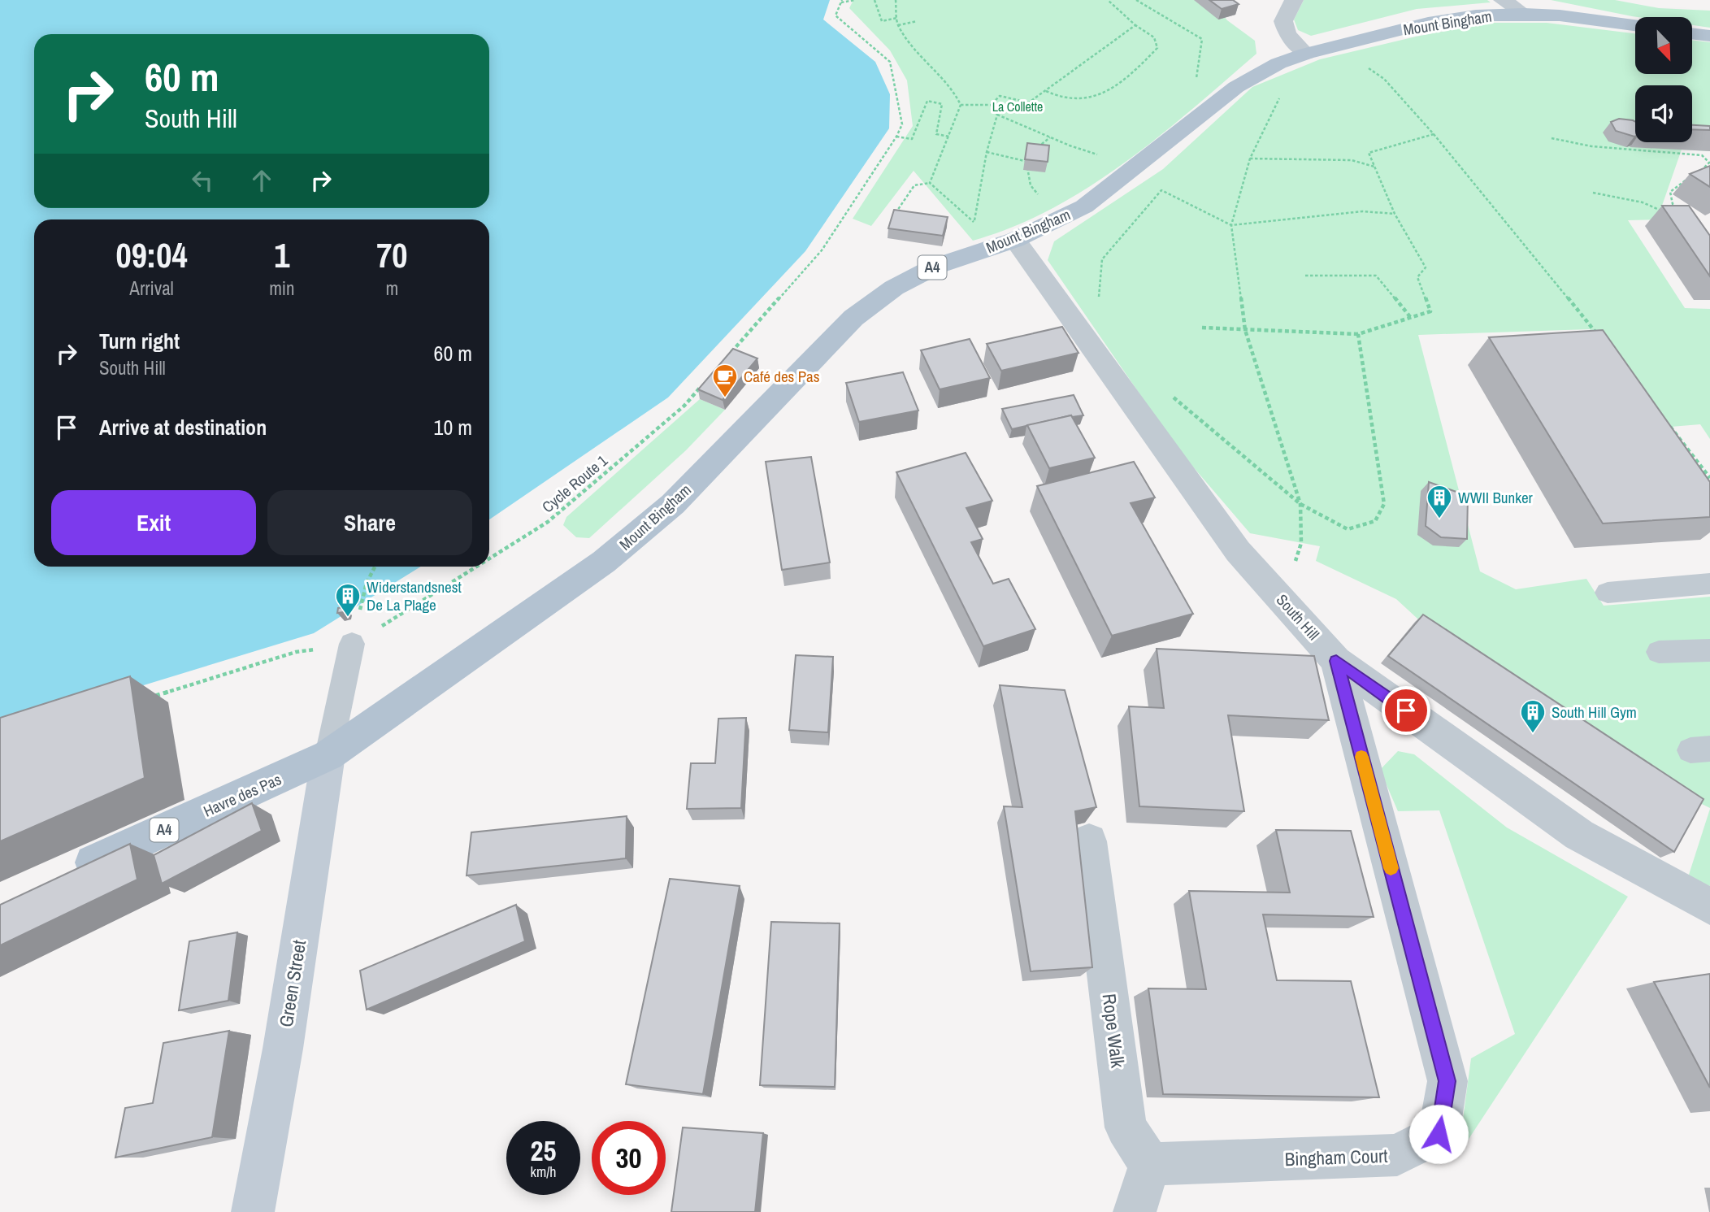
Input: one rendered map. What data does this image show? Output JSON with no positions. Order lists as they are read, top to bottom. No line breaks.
{"streets":{"main road":["Mount Bingham","A4","Havre des Pas","Green Street"],"street":["South Hill","Rope Walk","Bingham Court"],"path":["Cycle Route 1"]},"crossings":[["Mount Bingham","South Hill"],["Mount Bingham","Havre des Pas"],["Mount Bingham","Green Street"],["South Hill","Bingham Court"],["Havre des Pas","Green Street"],["Rope Walk","Bingham Court"]],"parks":["La Collette"],"places":{"cafe":["Café des Pas"],"building":["WWII Bunker","Widerstandsnest De La Plage","South Hill Gym"]},"north":"bottom right","page":{"turn":["60 m","South Hill"],"eta":["09:04","Arrival","1","min","70","m"],"list":[{"name":"Turn right","note":"South Hill","value":"60 m"},{"name":"Arrive at destination","value":"10 m"}],"buttons":["Exit","Share"],"speed":"25 km/h","limit":"30"}}
